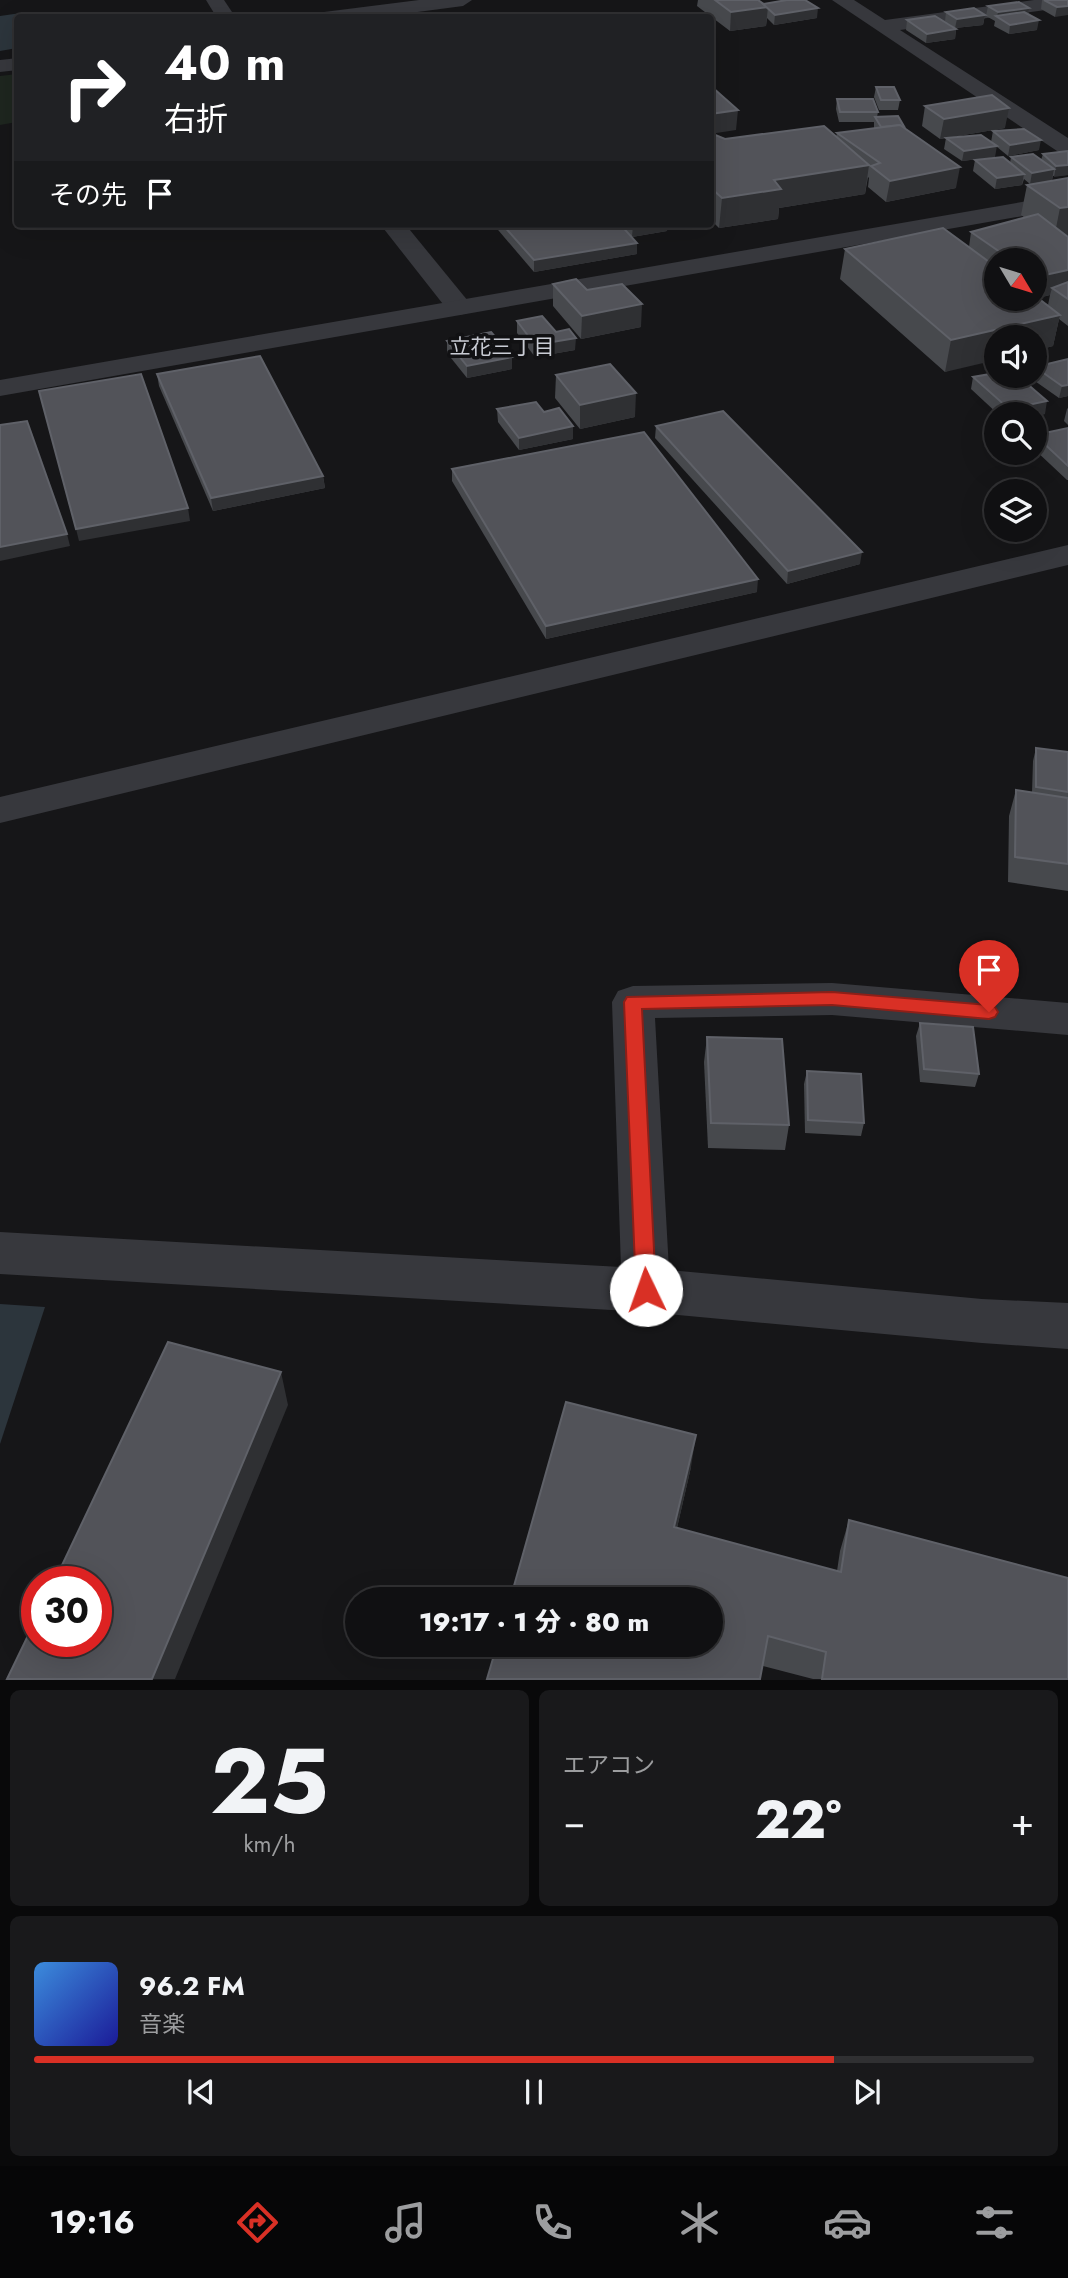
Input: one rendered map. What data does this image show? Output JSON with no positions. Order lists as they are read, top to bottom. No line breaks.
{"districts":["立花三丁目"],"north":"bottom right","page":{"turn":["40 m","右折"],"then":"その先","limit":"30","trip":"19:17 · 1 分 · 80 m","tile":[["25","km/h"],"エアコン"],"heat":["−","22°","+"],"song":["96.2 FM","音楽"],"tabs":"19:16"}}
